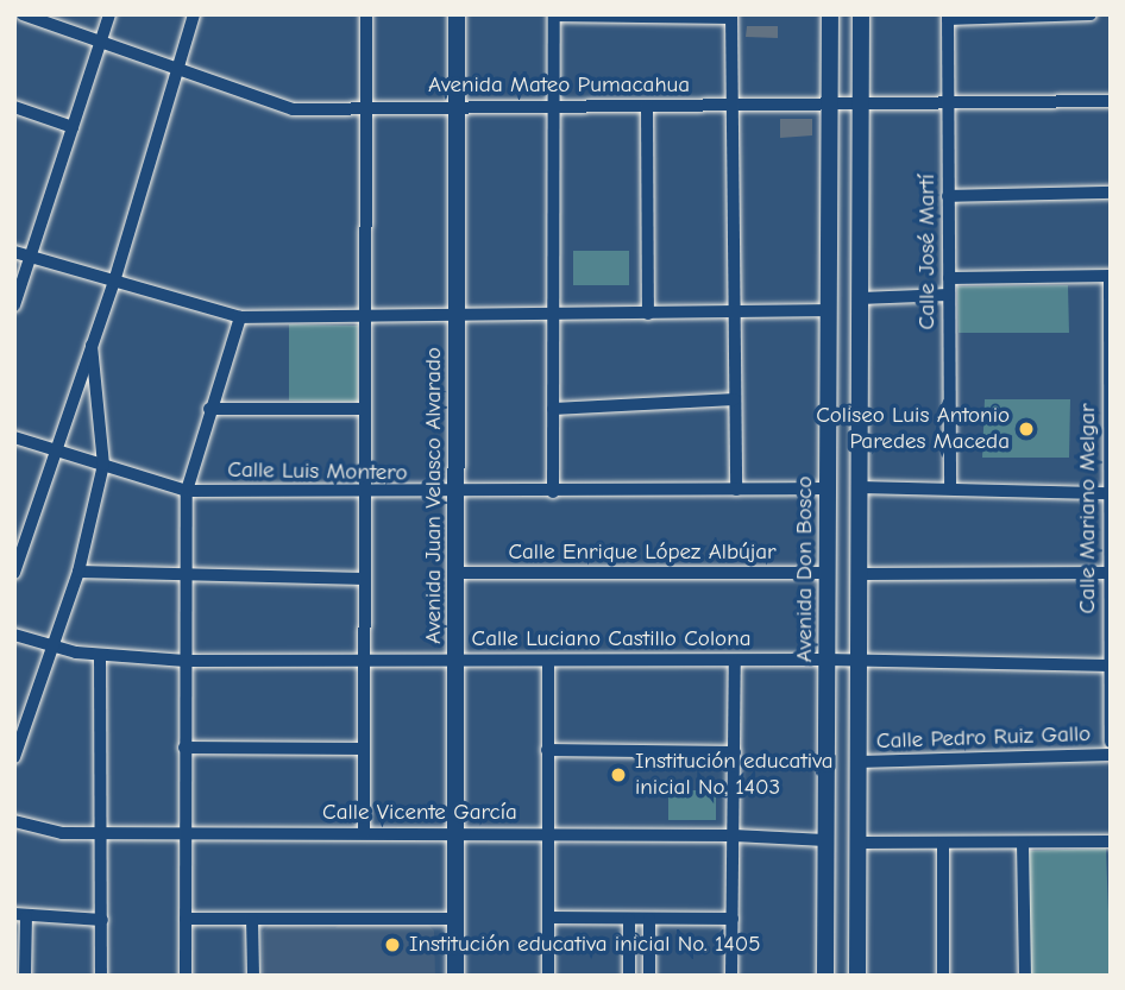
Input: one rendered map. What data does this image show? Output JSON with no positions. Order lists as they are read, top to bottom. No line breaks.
{"streets":{"street":["Avenida Mateo Pumacahua","Calle José Martí","Calle Luis Montero","Avenida Juan Velasco Alvarado","Calle Mariano Melgar","Calle Enrique López Albújar","Avenida Don Bosco","Calle Luciano Castillo Colona","Calle Pedro Ruiz Gallo","Calle Vicente García"]},"crossings":[["Avenida Mateo Pumacahua","Calle José Martí"],["Avenida Mateo Pumacahua","Avenida Juan Velasco Alvarado"],["Avenida Mateo Pumacahua","Avenida Don Bosco"],["Calle Luis Montero","Avenida Juan Velasco Alvarado"],["Calle Luis Montero","Avenida Don Bosco"],["Avenida Juan Velasco Alvarado","Calle Enrique López Albújar"],["Avenida Juan Velasco Alvarado","Calle Luciano Castillo Colona"],["Avenida Juan Velasco Alvarado","Calle Vicente García"],["Calle Mariano Melgar","Calle Luciano Castillo Colona"],["Calle Enrique López Albújar","Avenida Don Bosco"],["Avenida Don Bosco","Calle Luciano Castillo Colona"],["Avenida Don Bosco","Calle Vicente García"]],"places":["Coliseo Luis Antonio Paredes Maceda","Institución educativa inicial No. 1403","Institución educativa inicial No. 1405"]}
